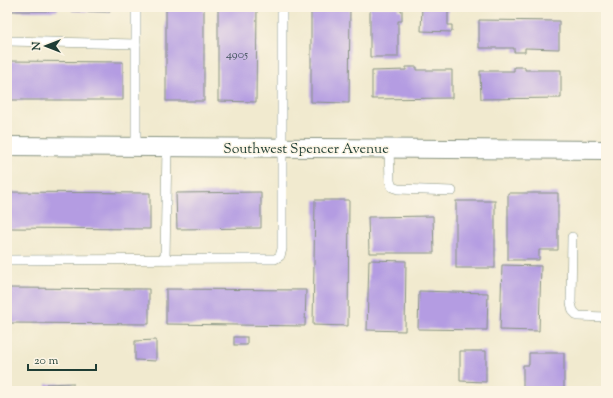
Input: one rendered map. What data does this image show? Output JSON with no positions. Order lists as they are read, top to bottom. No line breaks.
{"streets":{"street":["Southwest Spencer Avenue"]},"house_numbers":["4905"],"scale_bar":"20 m","north":"left"}
